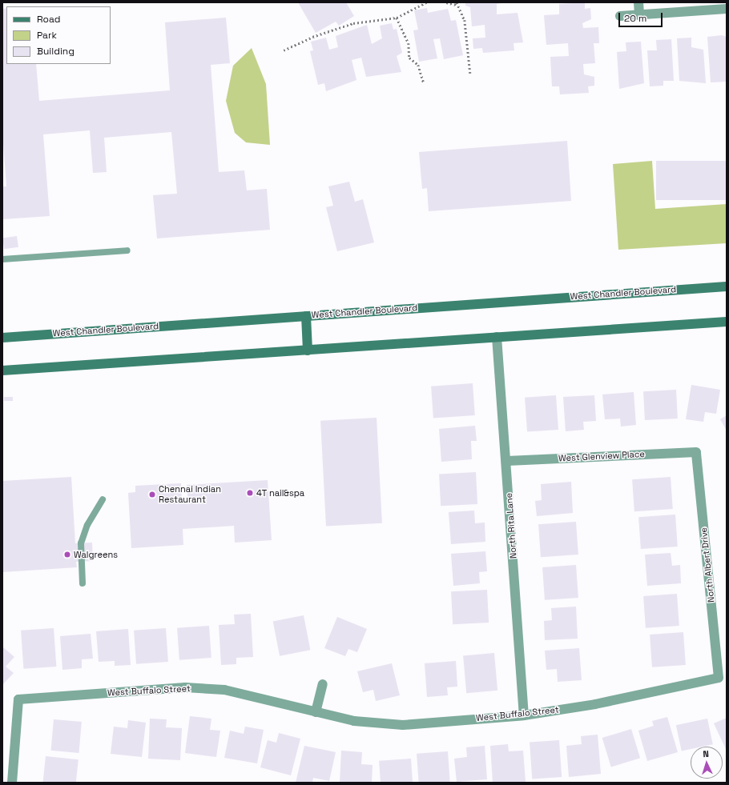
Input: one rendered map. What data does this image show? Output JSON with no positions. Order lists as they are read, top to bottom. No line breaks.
{"streets":{"main road":["West Chandler Boulevard"],"street":["West Glenview Place","North Rita Lane","North Albert Drive","West Buffalo Street"]},"crossings":[["West Glenview Place","North Rita Lane"],["West Glenview Place","North Albert Drive"],["North Rita Lane","West Buffalo Street"],["North Albert Drive","West Buffalo Street"]],"places":["4T nail&spa","Chennai Indian Restaurant","Walgreens"],"legend":["Road","Park","Building"],"scale_bar":"20 m","north":"top"}
